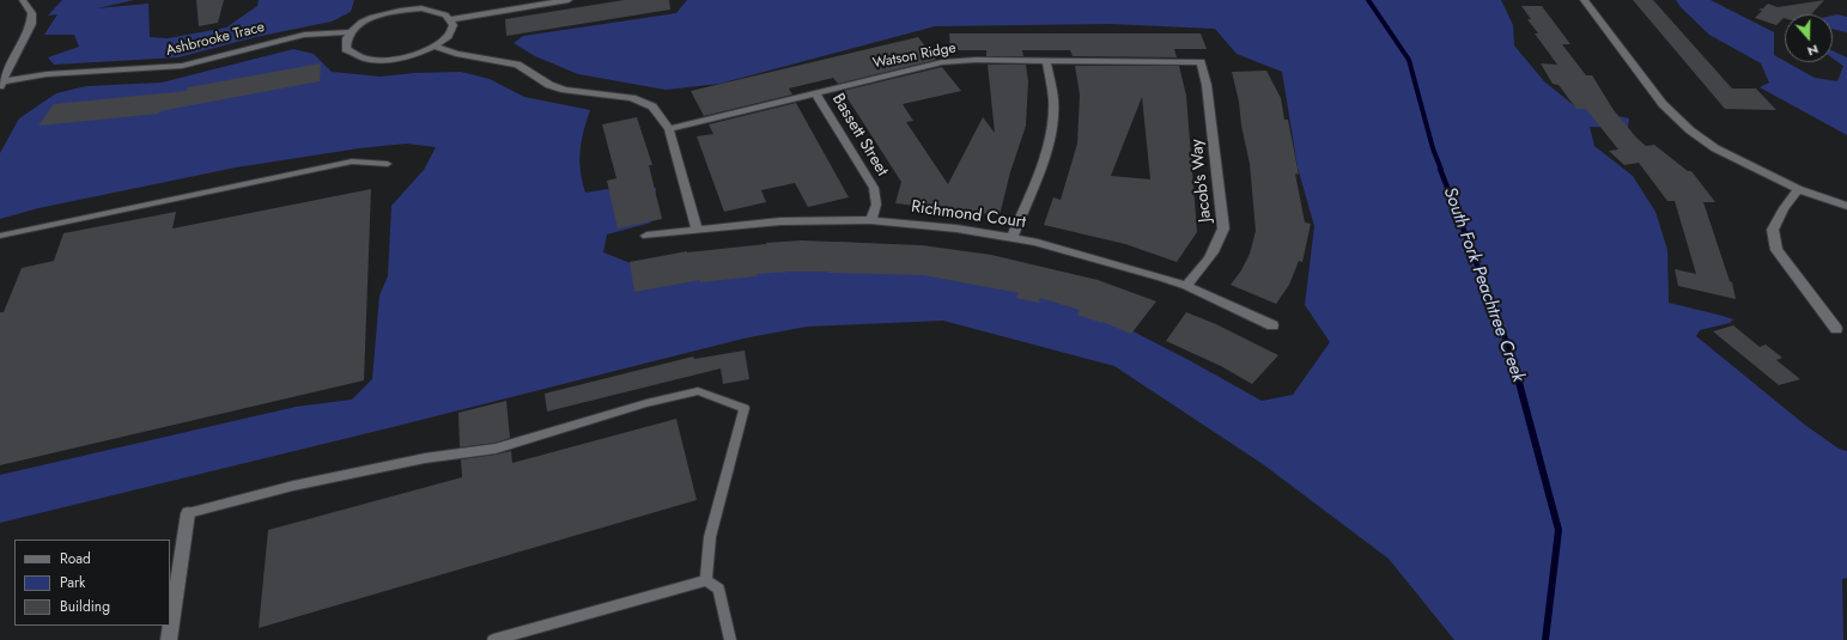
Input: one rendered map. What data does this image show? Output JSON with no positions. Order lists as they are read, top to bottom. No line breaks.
{"streets":{"street":["Ashbrooke Trace","Watson Ridge","Bassett Street","Jacob's Way","Richmond Court"]},"crossings":[["Watson Ridge","Bassett Street"],["Watson Ridge","Jacob's Way"],["Bassett Street","Richmond Court"],["Jacob's Way","Richmond Court"]],"water":["South Fork Peachtree Creek"],"legend":["Road","Park","Building"],"north":"bottom"}
